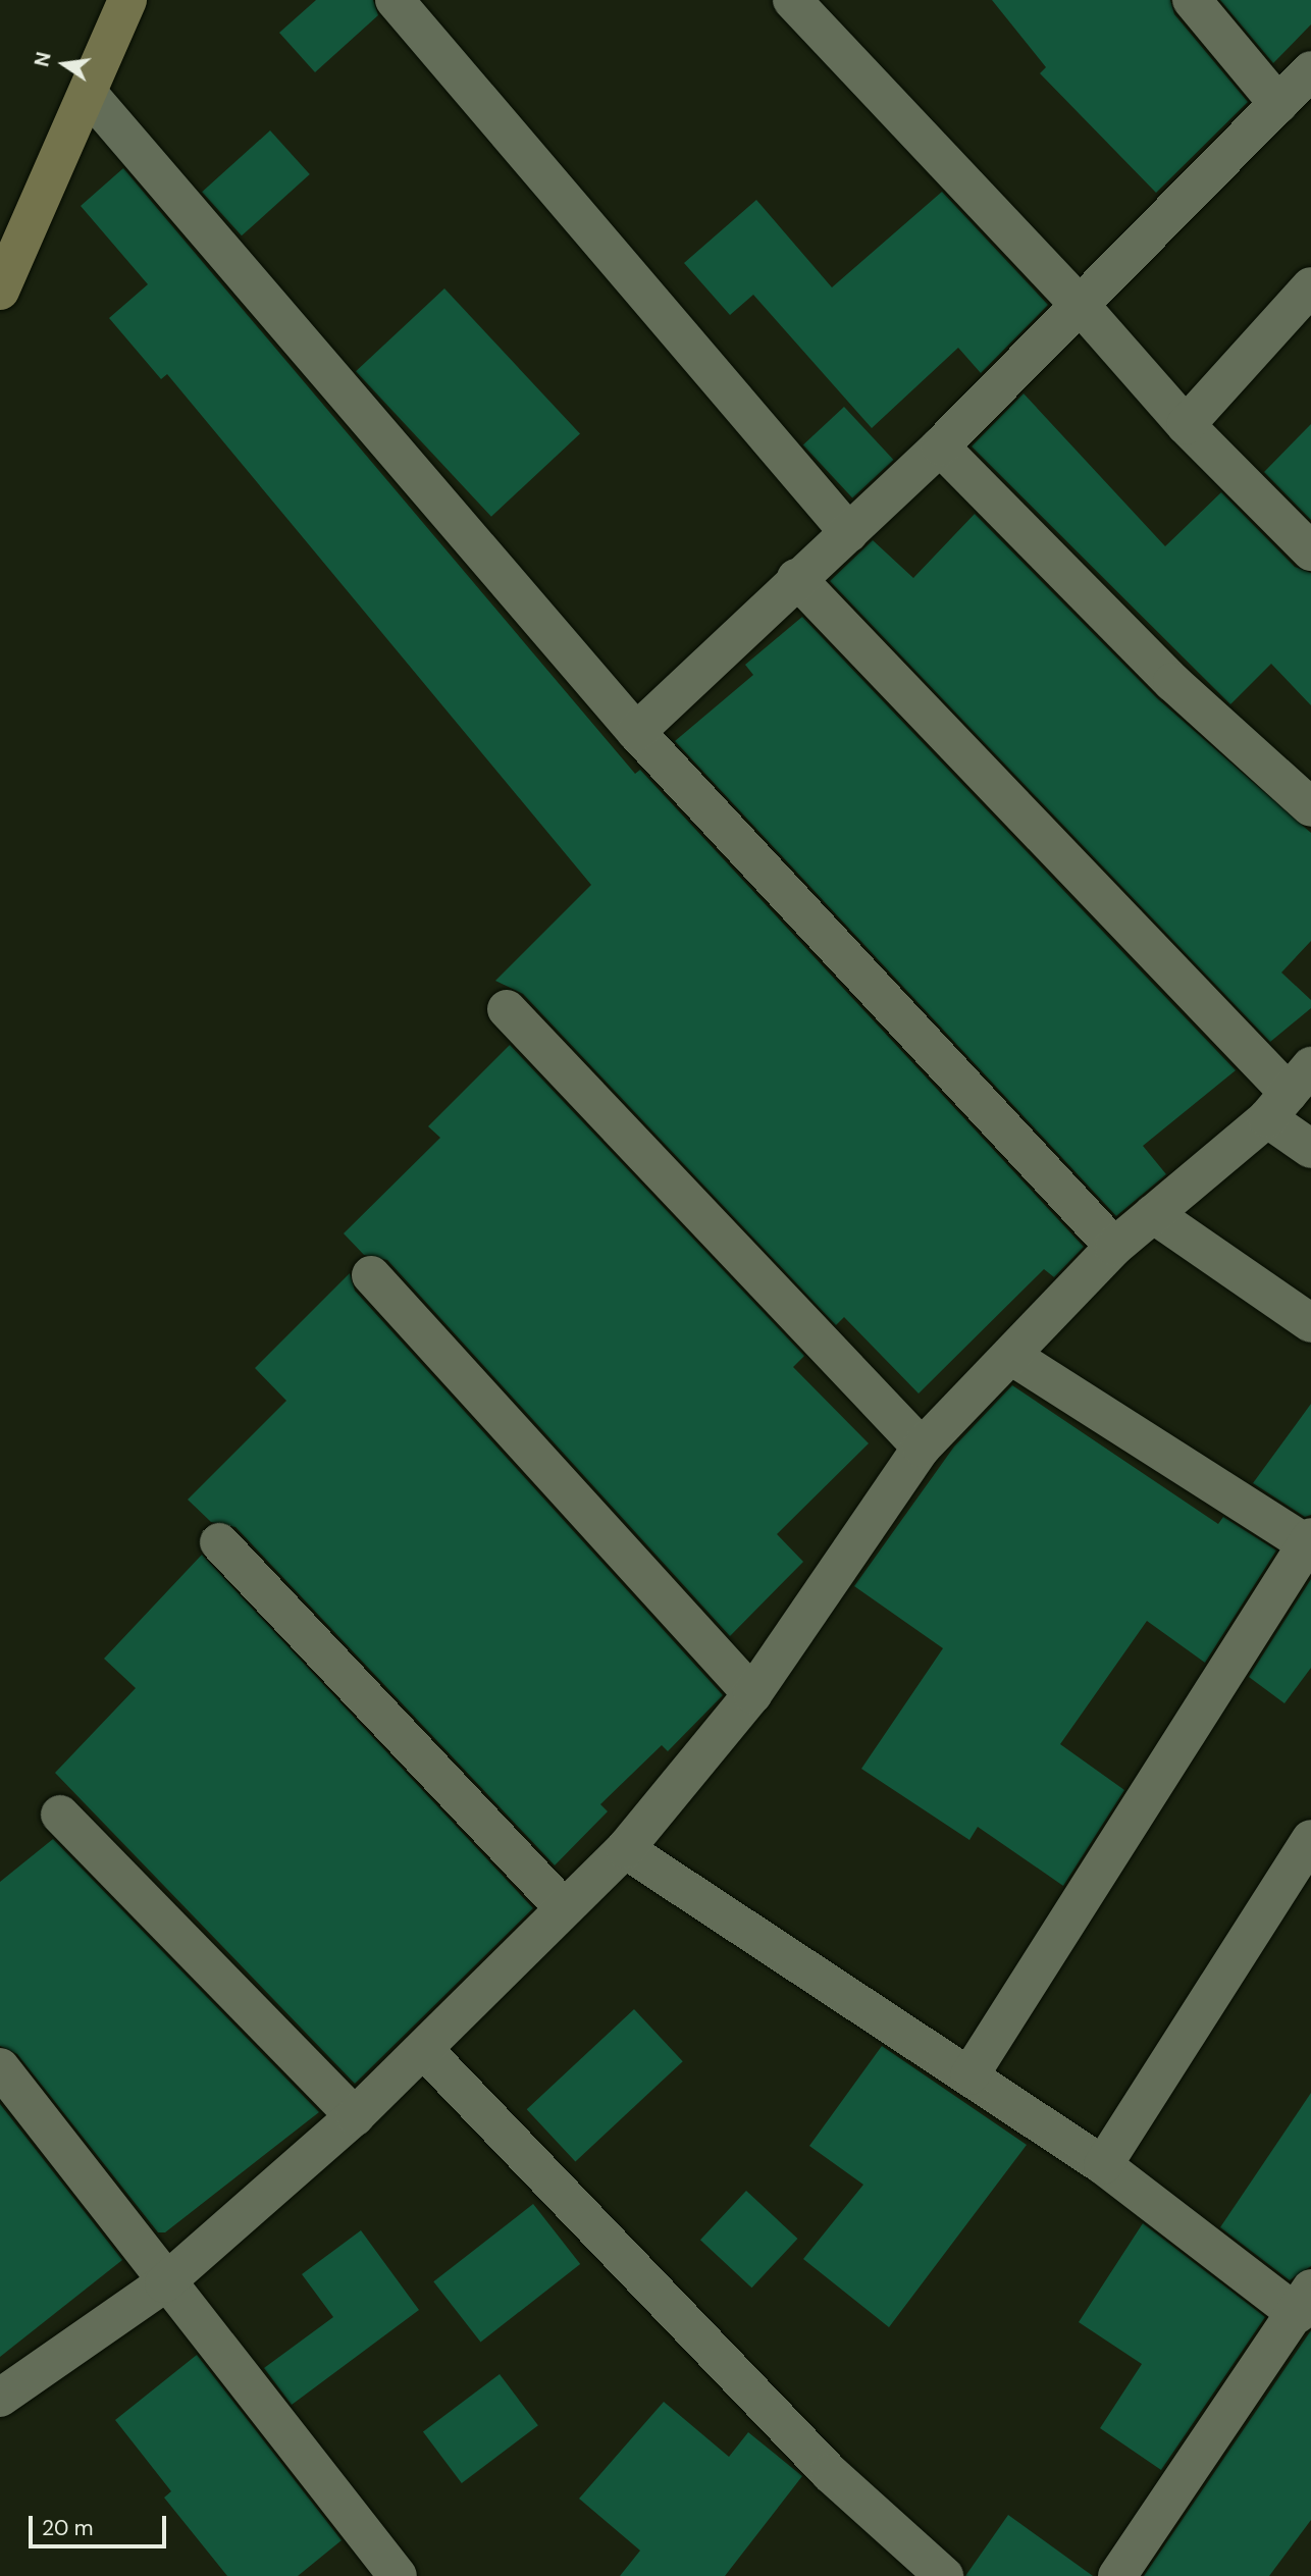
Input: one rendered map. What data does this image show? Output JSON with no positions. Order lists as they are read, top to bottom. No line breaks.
{"scale_bar":"20 m","north":"left"}
